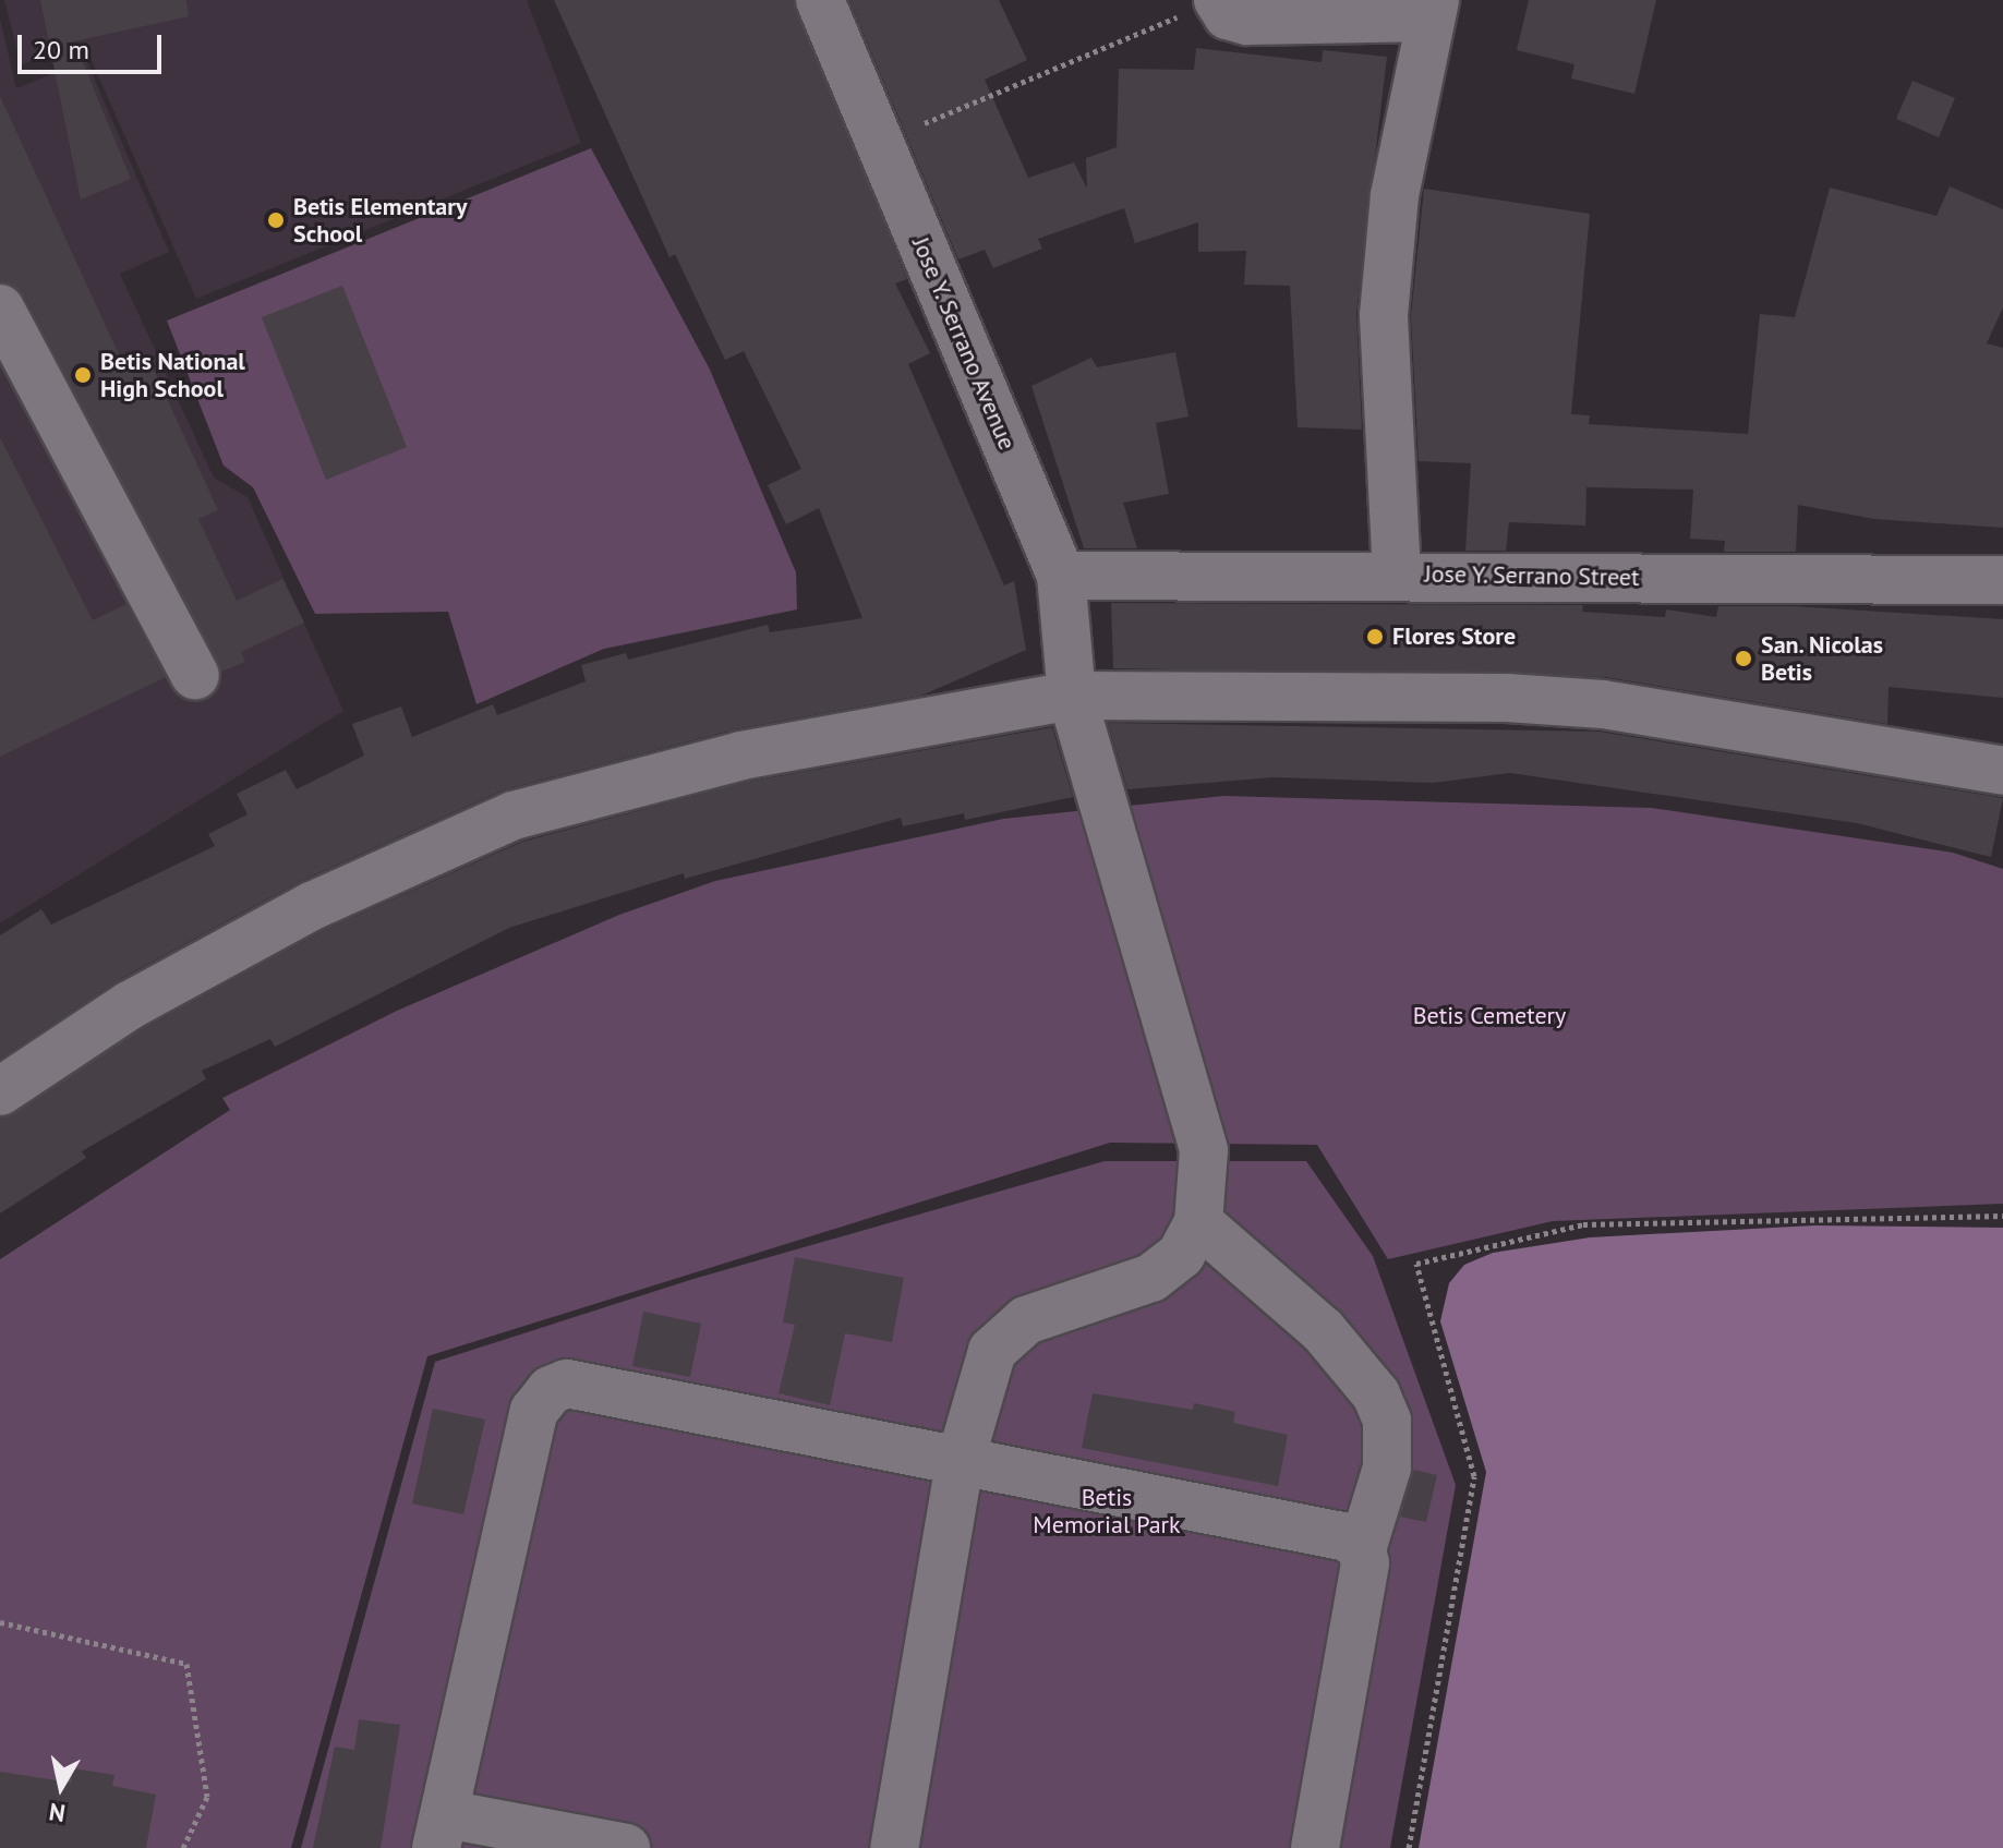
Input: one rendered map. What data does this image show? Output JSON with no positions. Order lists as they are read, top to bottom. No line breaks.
{"streets":{"street":["Jose Y. Serrano Avenue","Jose Y. Serrano Street"]},"crossings":[["Jose Y. Serrano Avenue","Jose Y. Serrano Street"]],"parks":["Betis Cemetery","Betis Memorial Park"],"places":["Betis Elementary School","Betis National High School","Flores Store","San. Nicolas Betis"],"scale_bar":"20 m","north":"bottom"}
